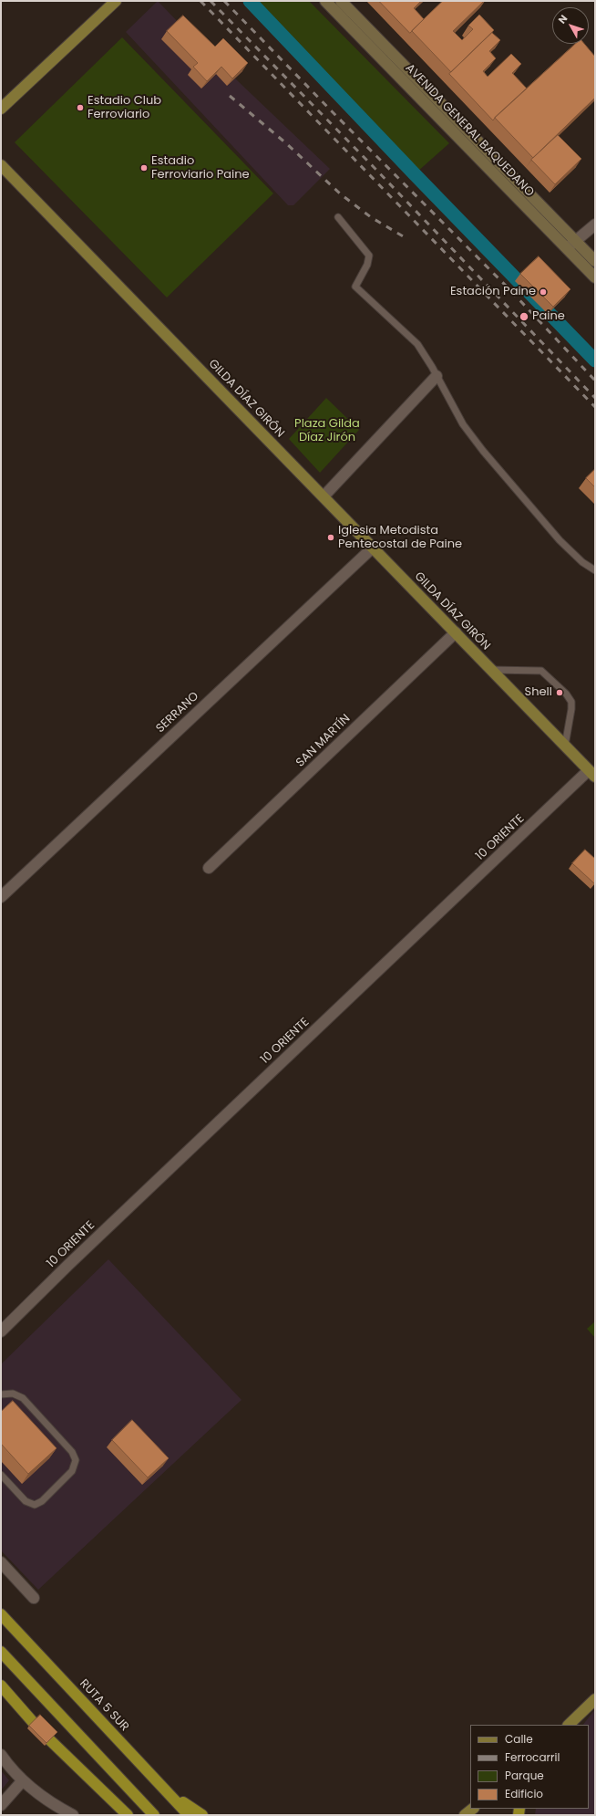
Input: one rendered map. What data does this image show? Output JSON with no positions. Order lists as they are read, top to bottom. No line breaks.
{"streets":{"highway":["RUTA 5 SUR"],"main road":["AVENIDA GENERAL BAQUEDANO","GILDA DÍAZ GIRÓN"],"street":["SERRANO","SAN MARTÍN","10 ORIENTE"]},"crossings":[["GILDA DÍAZ GIRÓN","SERRANO"],["GILDA DÍAZ GIRÓN","SAN MARTÍN"],["GILDA DÍAZ GIRÓN","10 ORIENTE"]],"parks":["Plaza Gilda Díaz Jirón"],"places":["Estadio Club Ferroviario","Estadio Ferroviario Paine","Estación Paine","Paine","Iglesia Metodista Pentecostal de Paine","Shell"],"legend":["Calle","Ferrocarril","Parque","Edificio"],"north":"top left"}
